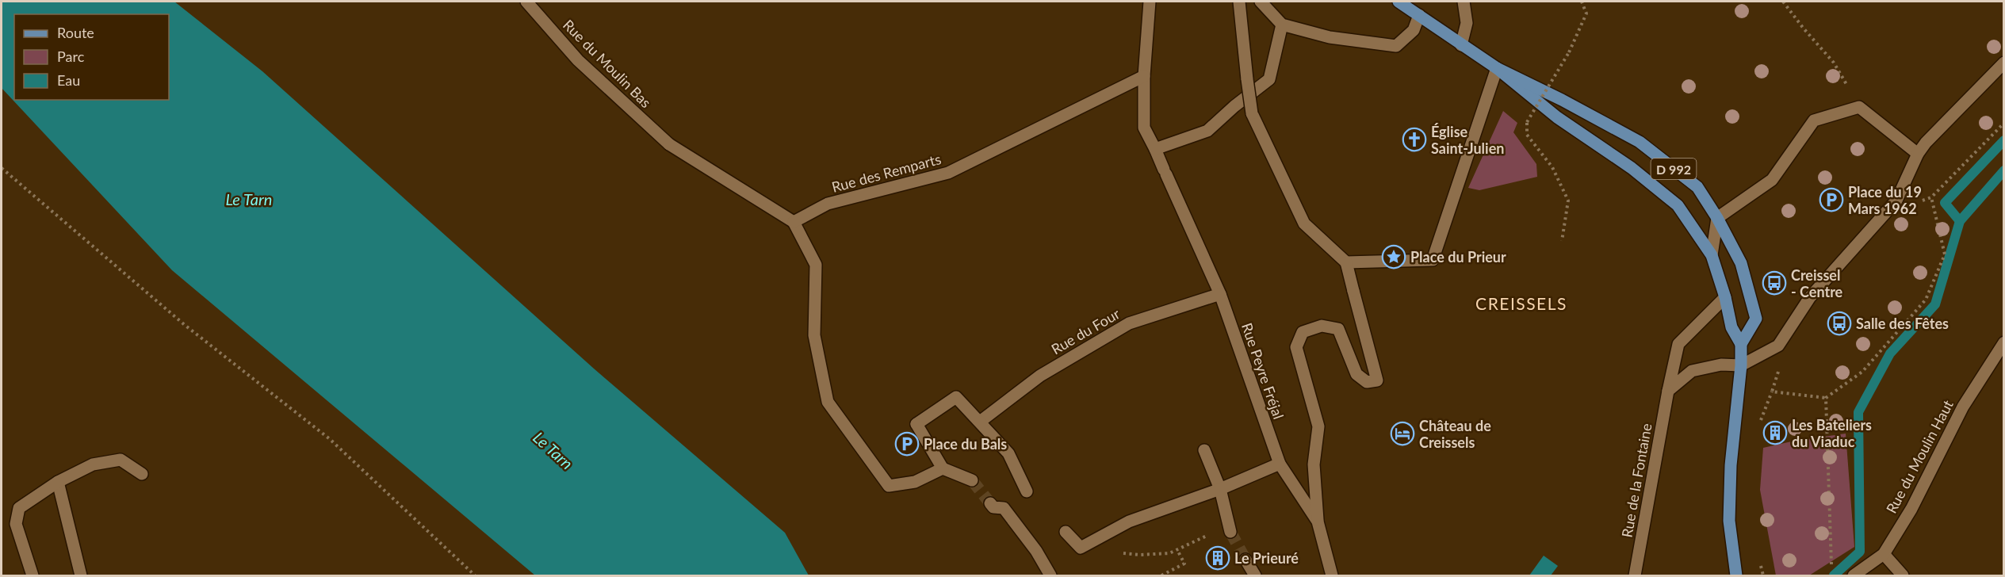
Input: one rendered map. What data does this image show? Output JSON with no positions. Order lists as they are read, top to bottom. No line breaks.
{"streets":{"main road":["D 992"],"street":["Rue du Moulin Bas","Rue des Remparts","Rue du Four","Rue Peyre Fréjal","Rue du Moulin Haut","Rue de la Fontaine"]},"crossings":[["Rue du Moulin Bas","Rue des Remparts"],["D 992","Rue de la Fontaine"],["Rue des Remparts","Rue Peyre Fréjal"],["Rue du Four","Rue Peyre Fréjal"]],"districts":["CREISSELS"],"water":["Le Tarn"],"places":{"church":["Église Saint-Julien"],"parking":["Place du 19 Mars 1962","Place du Bals"],"place":["Place du Prieur"],"bus stop":["Creissel - Centre","Salle des Fêtes"],"building":["Les Bateliers du Viaduc","Le Prieuré"],"hotel":["Château de Creissels"]},"legend":["Route","Parc","Eau"]}
